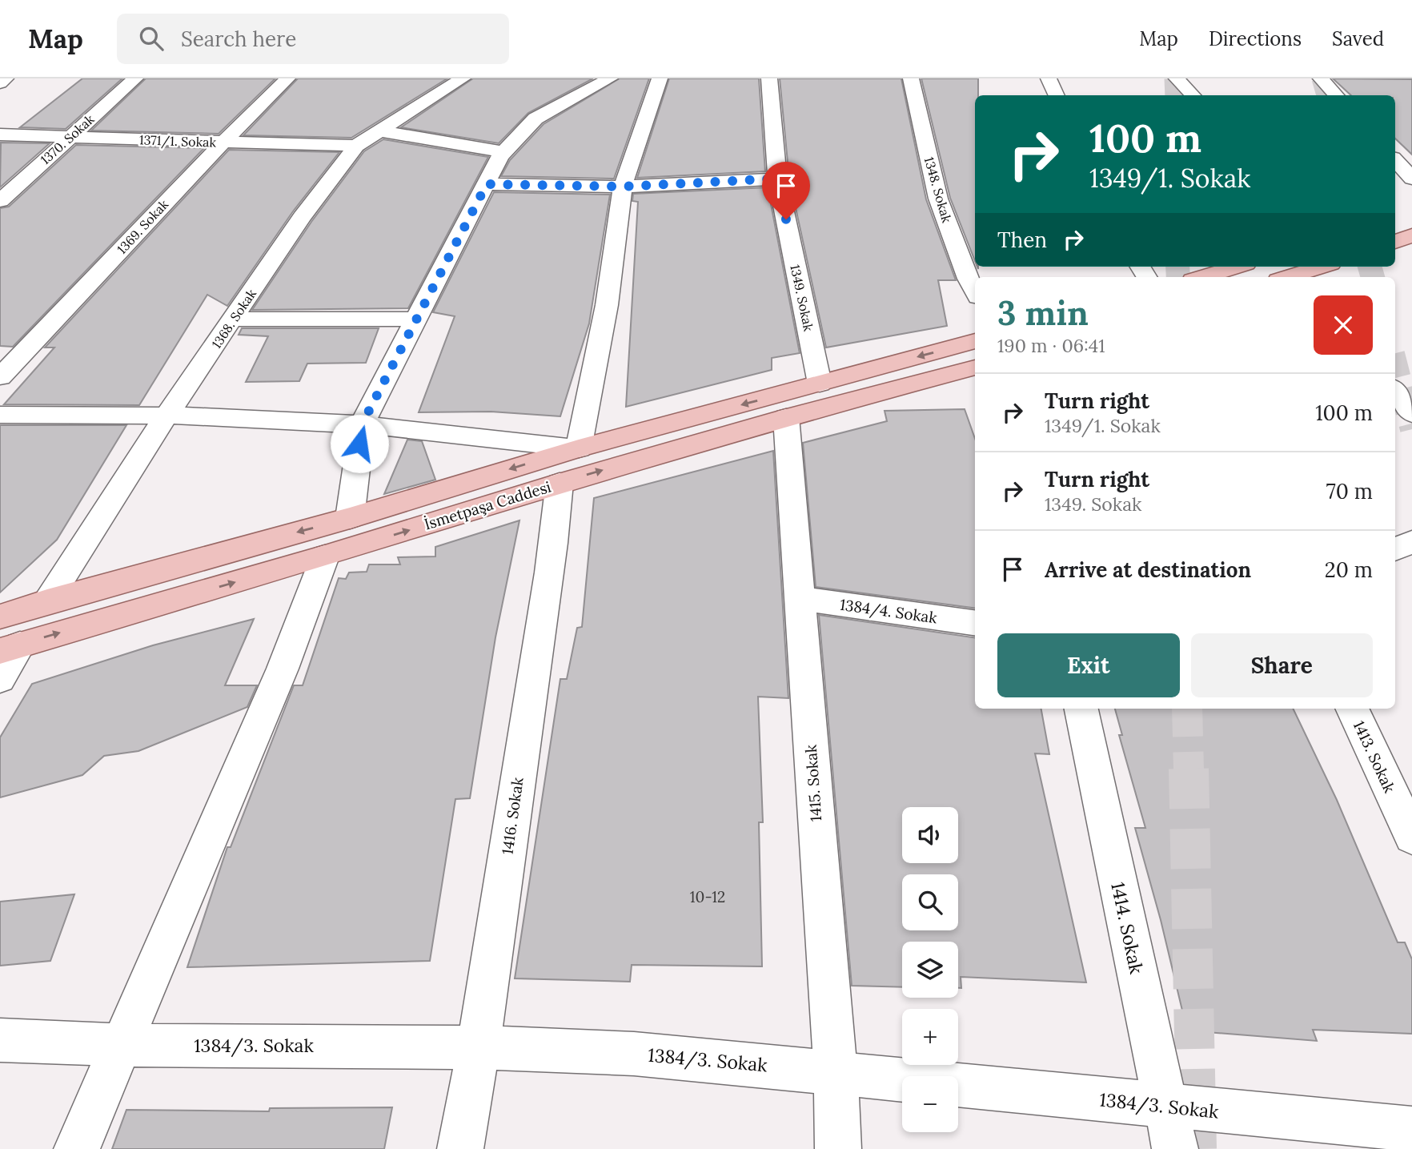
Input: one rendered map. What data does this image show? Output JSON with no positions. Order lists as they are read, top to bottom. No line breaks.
{"streets":{"main road":["İsmetpaşa Caddesi"],"street":["1370. Sokak","1371/1. Sokak","1348. Sokak","1369. Sokak","1349. Sokak","1368. Sokak","1384/4. Sokak","1413. Sokak","1415. Sokak","1416. Sokak","1414. Sokak","1384/3. Sokak"]},"crossings":[["1370. Sokak","1371/1. Sokak"],["1371/1. Sokak","1369. Sokak"],["1371/1. Sokak","1368. Sokak"],["1349. Sokak","İsmetpaşa Caddesi"],["1368. Sokak","İsmetpaşa Caddesi"],["İsmetpaşa Caddesi","1415. Sokak"],["İsmetpaşa Caddesi","1416. Sokak"],["1384/4. Sokak","1415. Sokak"],["1415. Sokak","1384/3. Sokak"],["1416. Sokak","1384/3. Sokak"],["1414. Sokak","1384/3. Sokak"]],"house_numbers":["10-12"],"page":{"header":"Map","search":"Search here","nav":["Map","Directions","Saved"],"turn":["100 m","1349/1. Sokak"],"then":"Then","heading":["3 min","190 m · 06:41"],"list":[{"name":"Turn right","note":"1349/1. Sokak","value":"100 m"},{"name":"Turn right","note":"1349. Sokak","value":"70 m"},{"name":"Arrive at destination","value":"20 m"}],"buttons":["Exit","Share"],"map_buttons":["+","−"]}}
